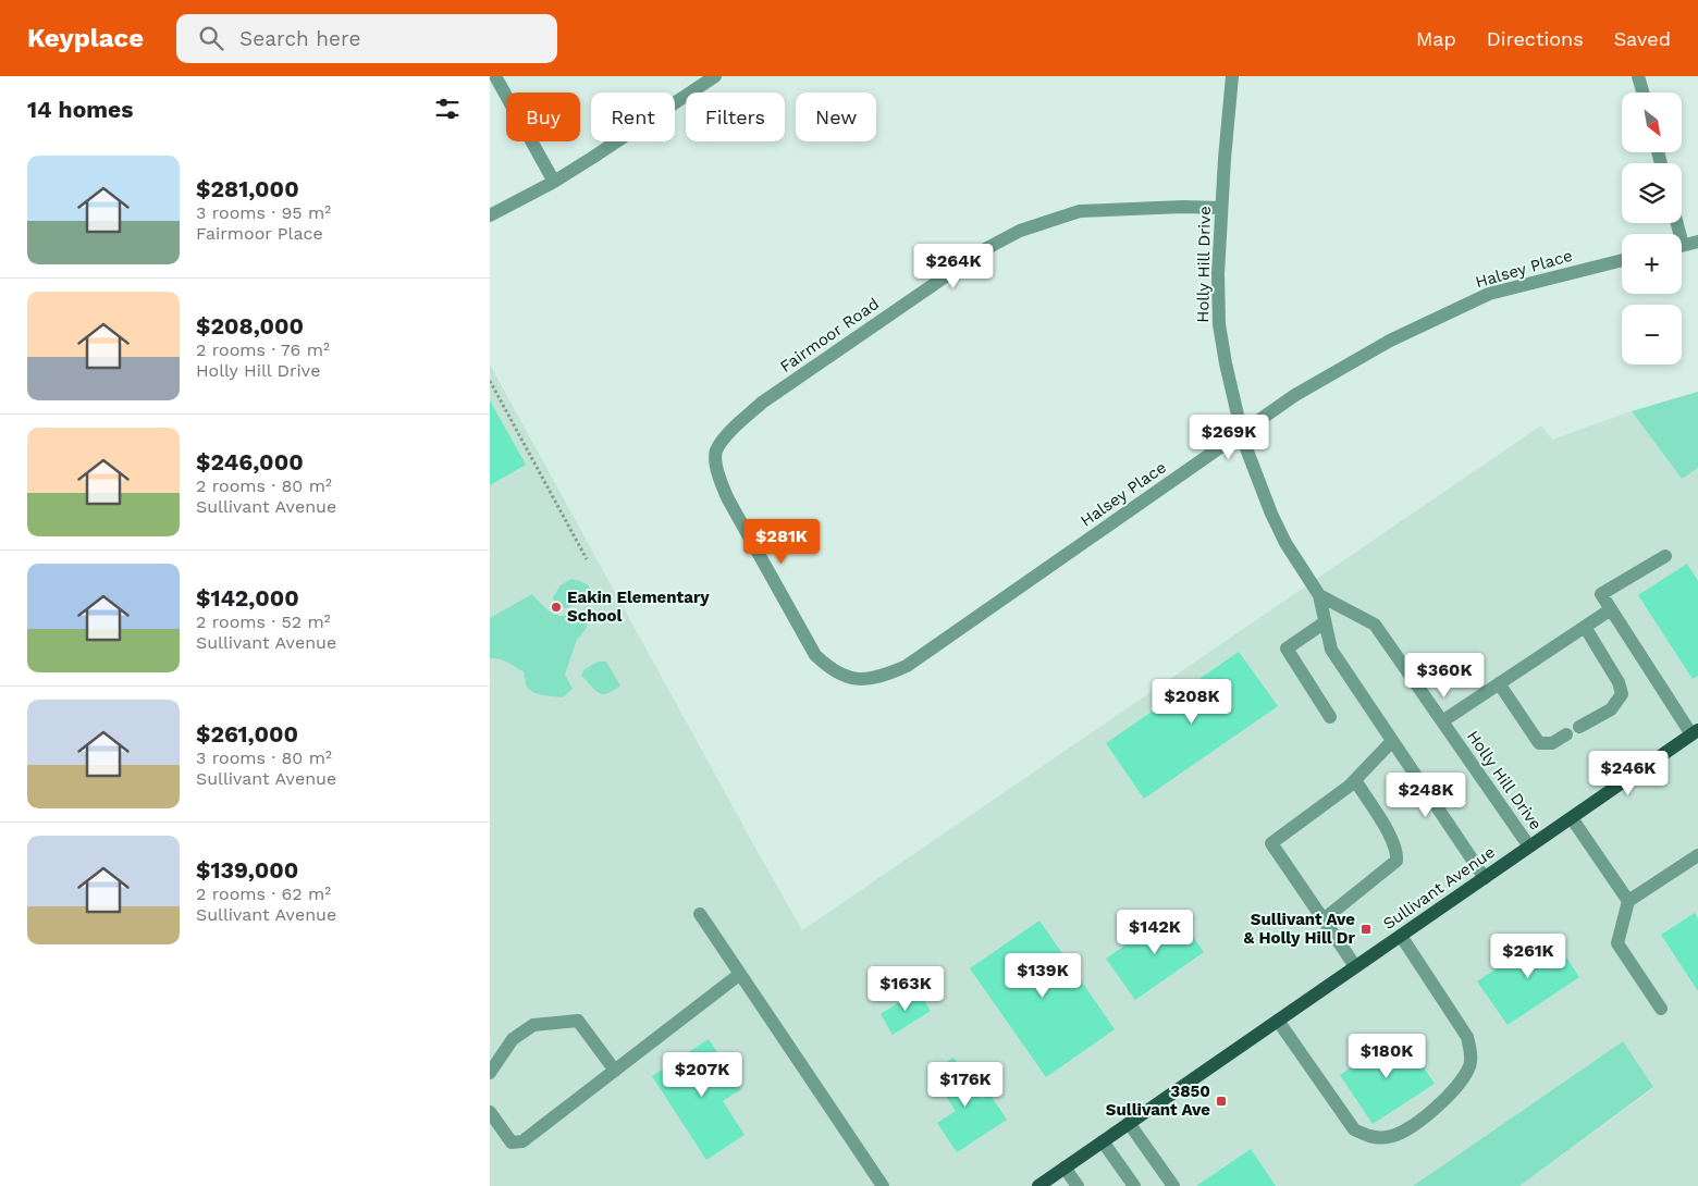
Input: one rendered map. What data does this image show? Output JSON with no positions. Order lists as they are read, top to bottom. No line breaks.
{"streets":{"main road":["Sullivant Avenue"],"street":["Holly Hill Drive","Halsey Place","Fairmoor Road"]},"crossings":[["Holly Hill Drive","Halsey Place"],["Holly Hill Drive","Fairmoor Road"],["Holly Hill Drive","Sullivant Avenue"],["Halsey Place","Fairmoor Road"]],"places":{"other":["Eakin Elementary School"],"transit":["Sullivant Ave & Holly Hill Dr","3850 Sullivant Ave"]},"north":"bottom right","page":{"header":"Keyplace","search":"Search here","nav":["Map","Directions","Saved"],"heading":"14 homes","map_buttons":["+","−"],"chip":["Buy","Rent","Filters","New"],"list":[{"name":"$281,000","note":"3 rooms · 95 m² · Fairmoor Place"},{"name":"$208,000","note":"2 rooms · 76 m² · Holly Hill Drive"},{"name":"$246,000","note":"2 rooms · 80 m² · Sullivant Avenue"},{"name":"$142,000","note":"2 rooms · 52 m² · Sullivant Avenue"},{"name":"$261,000","note":"3 rooms · 80 m² · Sullivant Avenue"},{"name":"$139,000","note":"2 rooms · 62 m² · Sullivant Avenue"}],"price":["$264K","$269K","$281K","$360K","$208K","$246K","$248K","$142K","$261K","$139K","$163K","$180K","$207K","$176K"]}}
